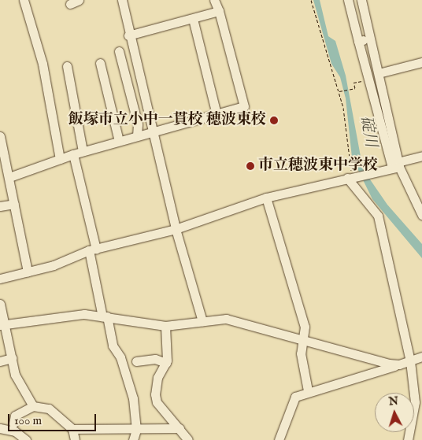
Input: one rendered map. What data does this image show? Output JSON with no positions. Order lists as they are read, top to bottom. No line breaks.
{"water":["碇川"],"places":["飯塚市立小中一貫校 穂波東校","市立穂波東中学校"],"scale_bar":"100 m","north":"top"}
